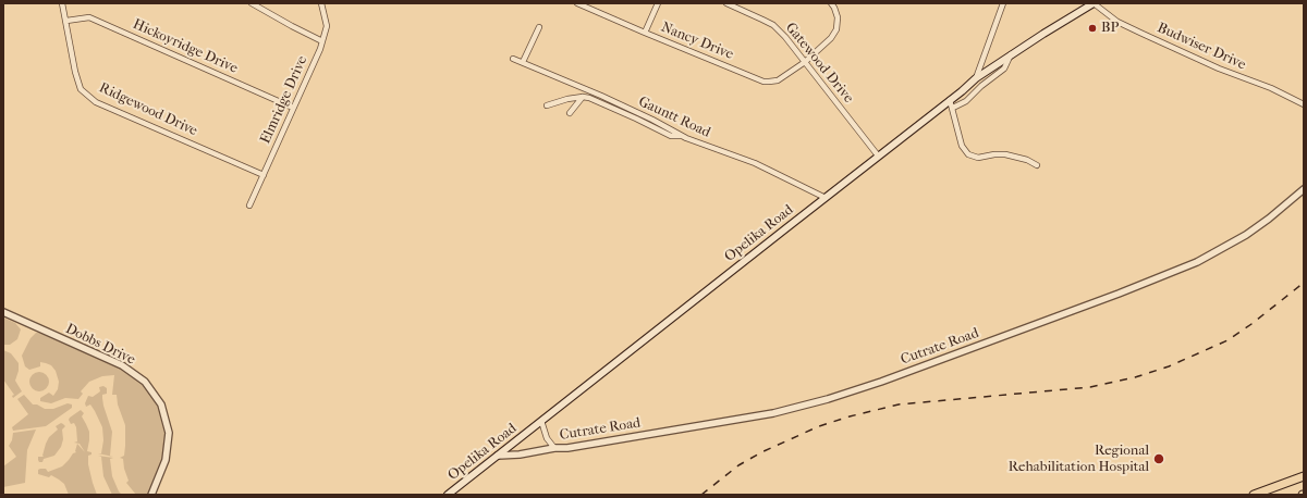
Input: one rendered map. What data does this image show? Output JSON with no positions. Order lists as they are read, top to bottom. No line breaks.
{"streets":{"main road":["Opelika Road"],"street":["Nancy Drive","Hickoyridge Drive","Budwiser Drive","Gatewood Drive","Elmridge Drive","Ridgewood Drive","Gauntt Road","Dobbs Drive","Cutrate Road"]},"crossings":[["Nancy Drive","Gatewood Drive"],["Hickoyridge Drive","Elmridge Drive"],["Hickoyridge Drive","Ridgewood Drive"],["Budwiser Drive","Opelika Road"],["Gatewood Drive","Opelika Road"],["Elmridge Drive","Ridgewood Drive"],["Gauntt Road","Opelika Road"],["Opelika Road","Cutrate Road"]],"places":["BP","Regional Rehabilitation Hospital"]}
